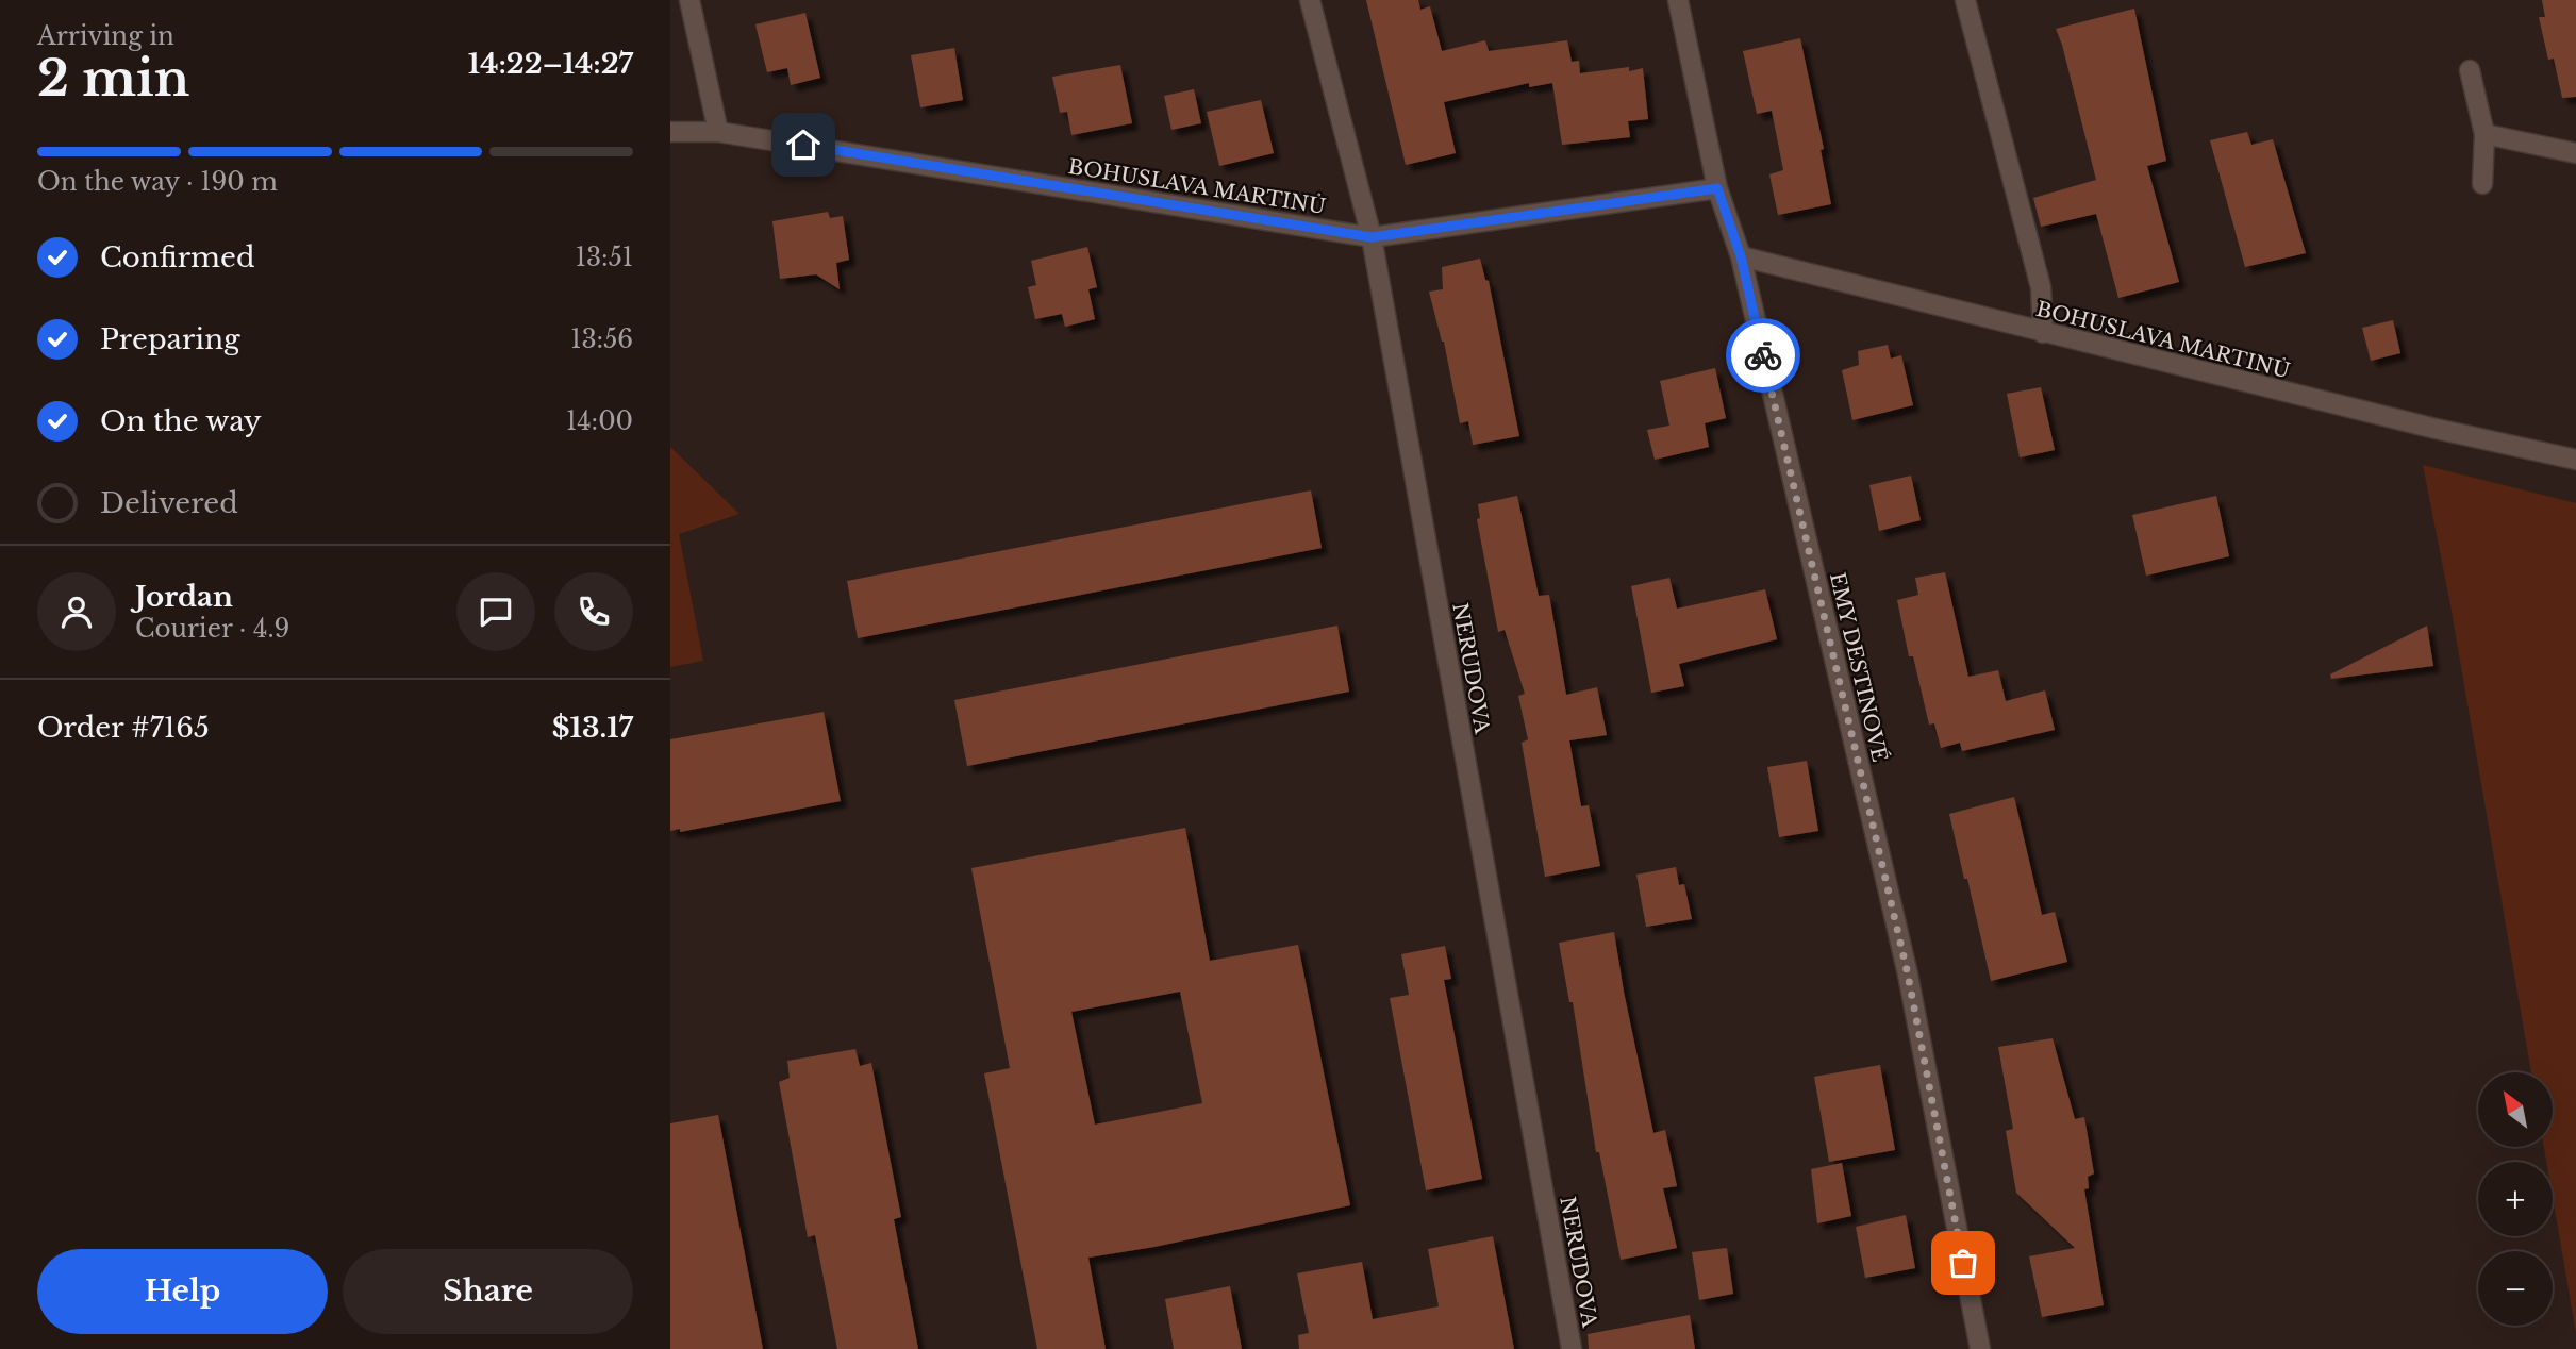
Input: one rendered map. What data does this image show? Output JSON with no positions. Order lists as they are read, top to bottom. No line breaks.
{"streets":{"street":["BOHUSLAVA MARTINŮ","EMY DESTINOVÉ","NERUDOVA"]},"crossings":[["BOHUSLAVA MARTINŮ","EMY DESTINOVÉ"],["BOHUSLAVA MARTINŮ","NERUDOVA"]],"north":"top left","page":{"heading":["2 min","Arriving in","14:22–14:27"],"panel":["Jordan","Courier · 4.9","Order #7165","$13.17"],"bar":"On the way · 190 m","list":[["Confirmed","13:51"],["Preparing","13:56"],["On the way","14:00"],"Delivered"],"map_buttons":["+","−"],"buttons":["Help","Share"]}}
